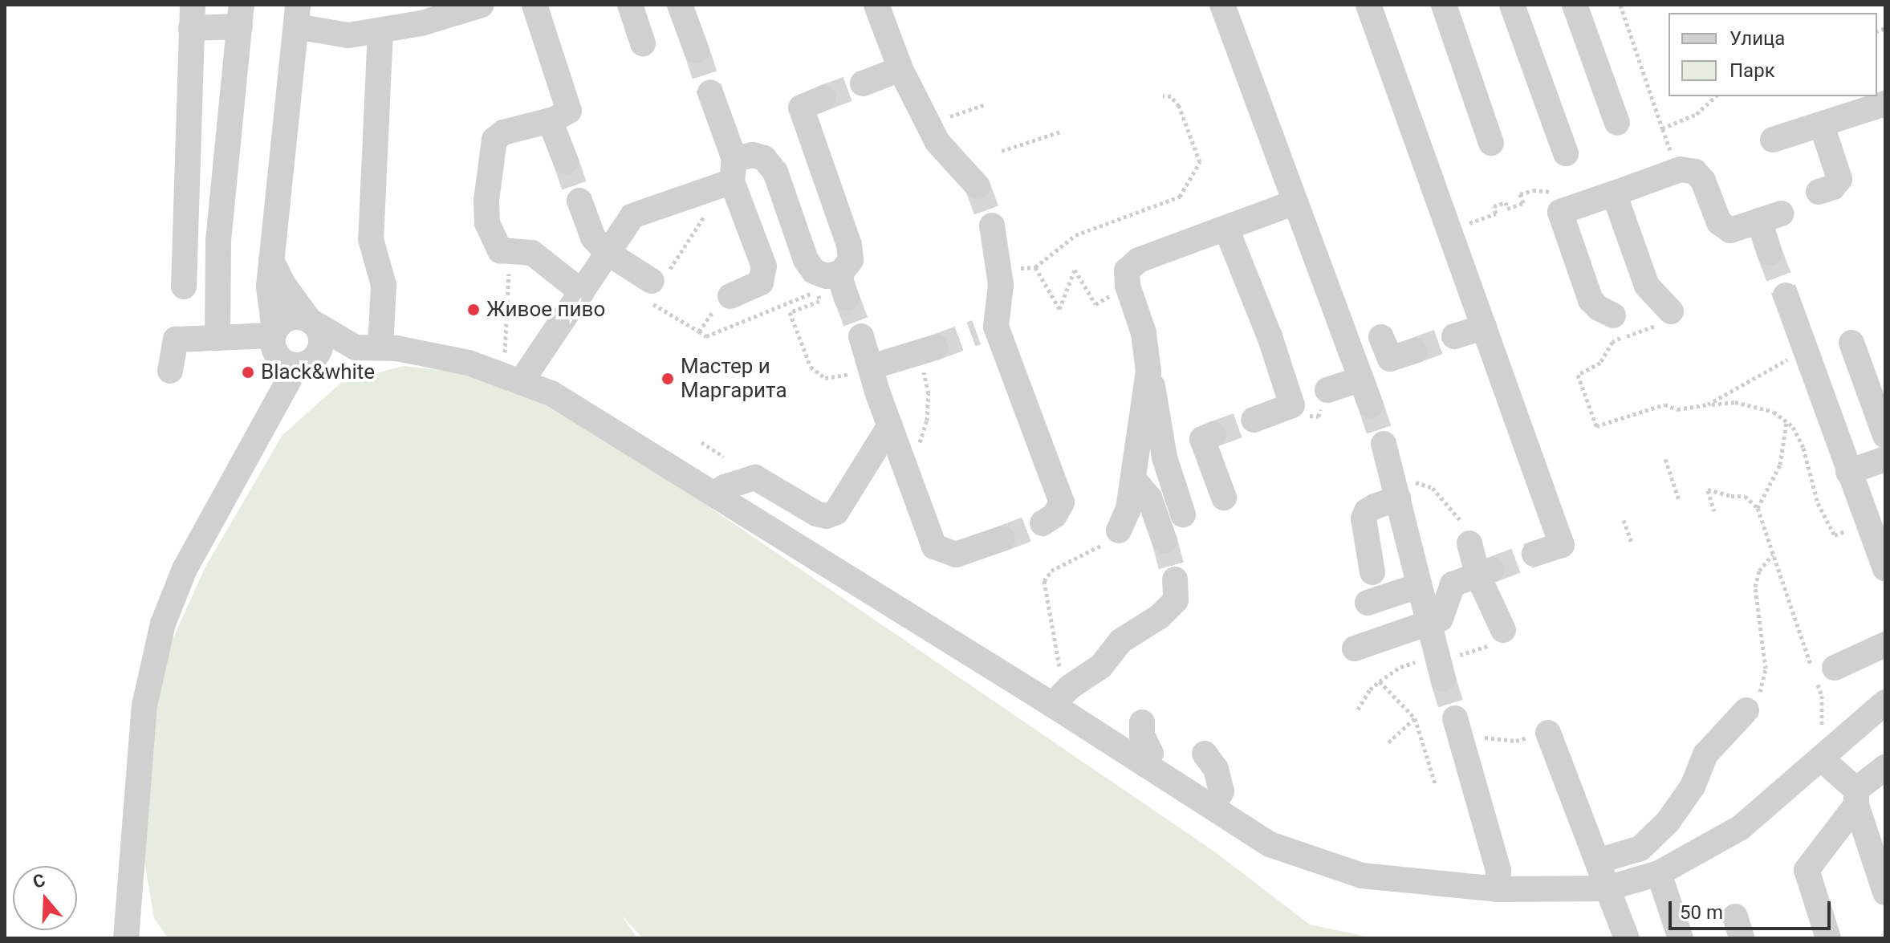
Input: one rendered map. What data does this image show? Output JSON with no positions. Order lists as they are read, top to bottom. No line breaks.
{"places":["Живое пиво","Black&white","Мастер и Маргарита"],"legend":["Улица","Парк"],"scale_bar":"50 m","north":"top"}
